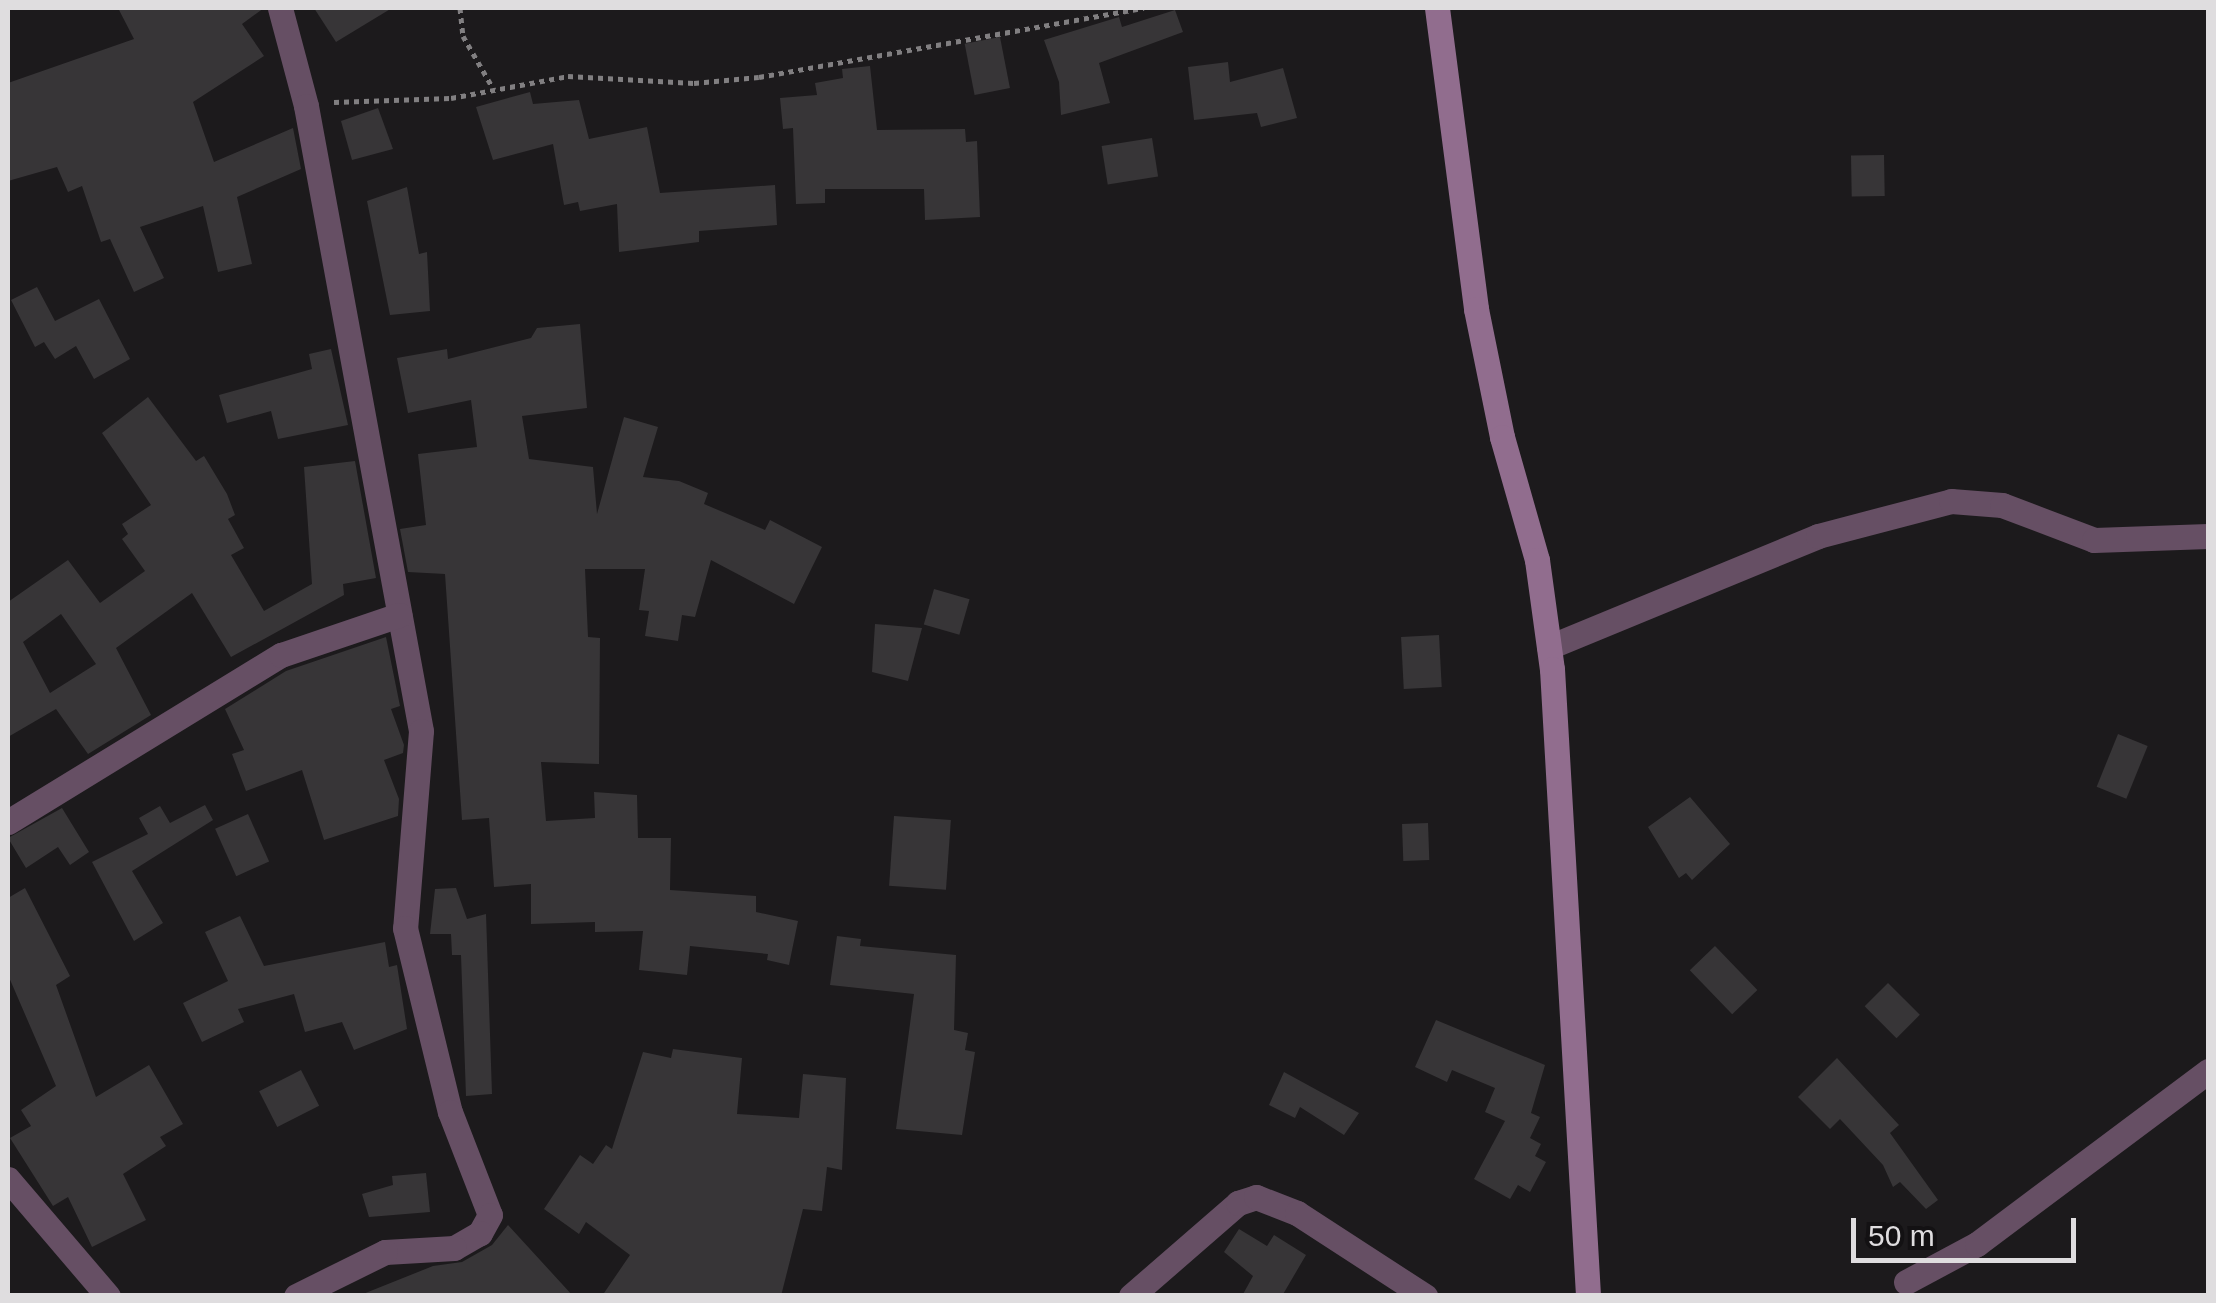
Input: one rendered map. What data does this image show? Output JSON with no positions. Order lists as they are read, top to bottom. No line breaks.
{"scale_bar":"50 m"}
